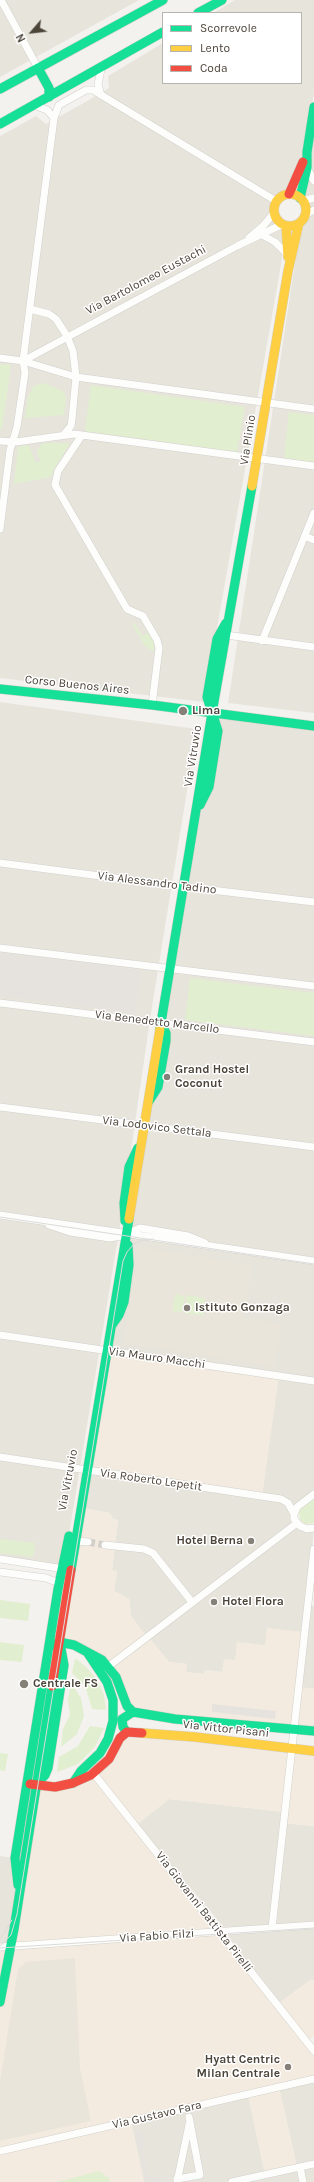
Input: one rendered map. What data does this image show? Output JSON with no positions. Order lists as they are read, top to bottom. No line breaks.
{"streets":{"street":["Via Bartolomeo Eustachi","Via Plinio","Corso Buenos Aires","Via Vitruvio","Via Alessandro Tadino","Via Benedetto Marcello","Via Lodovico Settala","Via Mauro Macchi","Via Roberto Lepetit","Via Vittor Pisani","Via Giovanni Battista Pirelli","Via Fabio Filzi","Via Gustavo Fara"]},"crossings":[["Via Bartolomeo Eustachi","Via Plinio"],["Via Plinio","Corso Buenos Aires"],["Via Plinio","Via Vitruvio"],["Corso Buenos Aires","Via Vitruvio"],["Via Vitruvio","Via Alessandro Tadino"],["Via Vitruvio","Via Benedetto Marcello"],["Via Vitruvio","Via Lodovico Settala"],["Via Vitruvio","Via Mauro Macchi"],["Via Vitruvio","Via Roberto Lepetit"],["Via Giovanni Battista Pirelli","Via Fabio Filzi"]],"places":["Lima","Grand Hostel Coconut","Istituto Gonzaga","Hotel Berna","Hotel Flora","Centrale FS","Hyatt Centric Milan Centrale"],"legend":["Scorrevole","Lento","Coda"],"north":"bottom left"}
